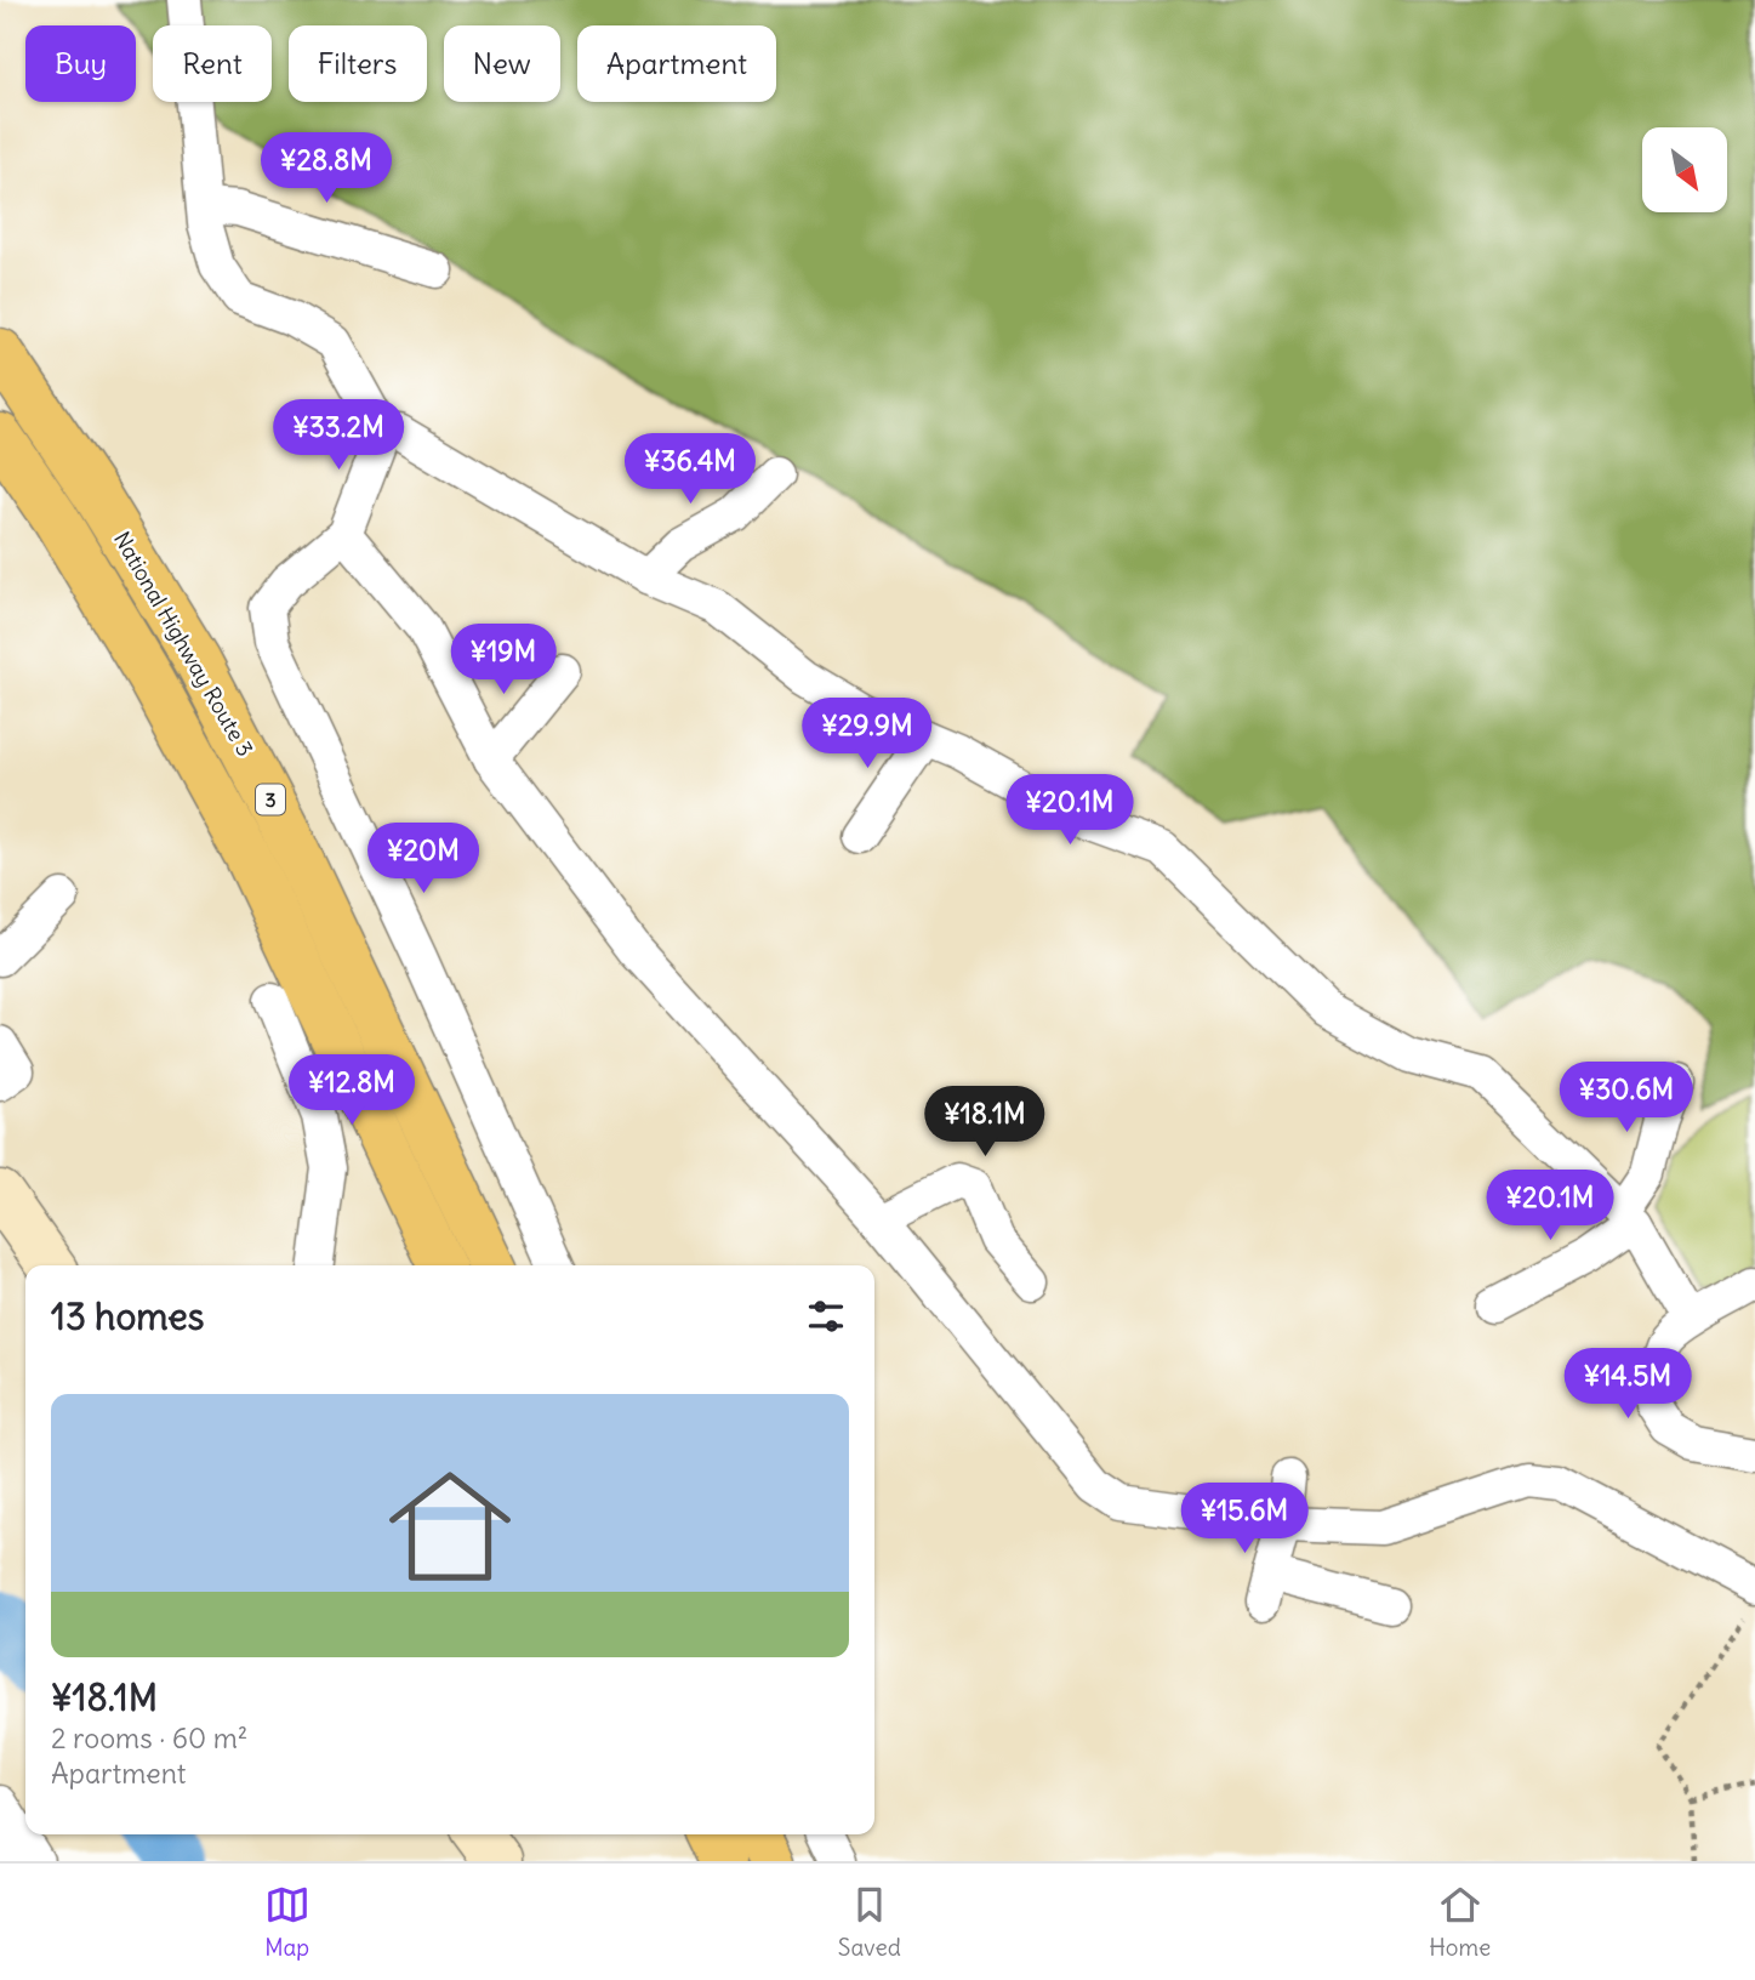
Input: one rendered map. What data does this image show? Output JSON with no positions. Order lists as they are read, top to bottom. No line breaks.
{"streets":{"highway":["National Highway Route 3","3"]},"north":"bottom right","page":{"chip":["Buy","Rent","Filters","New","Apartment"],"price":["¥28.8M","¥33.2M","¥36.4M","¥19M","¥29.9M","¥20.1M","¥20M","¥12.8M","¥30.6M","¥18.1M","¥20.1M","¥14.5M","¥15.6M"],"heading":"13 homes","list":[{"name":"¥18.1M","note":"2 rooms · 60 m² · Apartment"}],"tabs":["Map","Saved","Home"]}}
